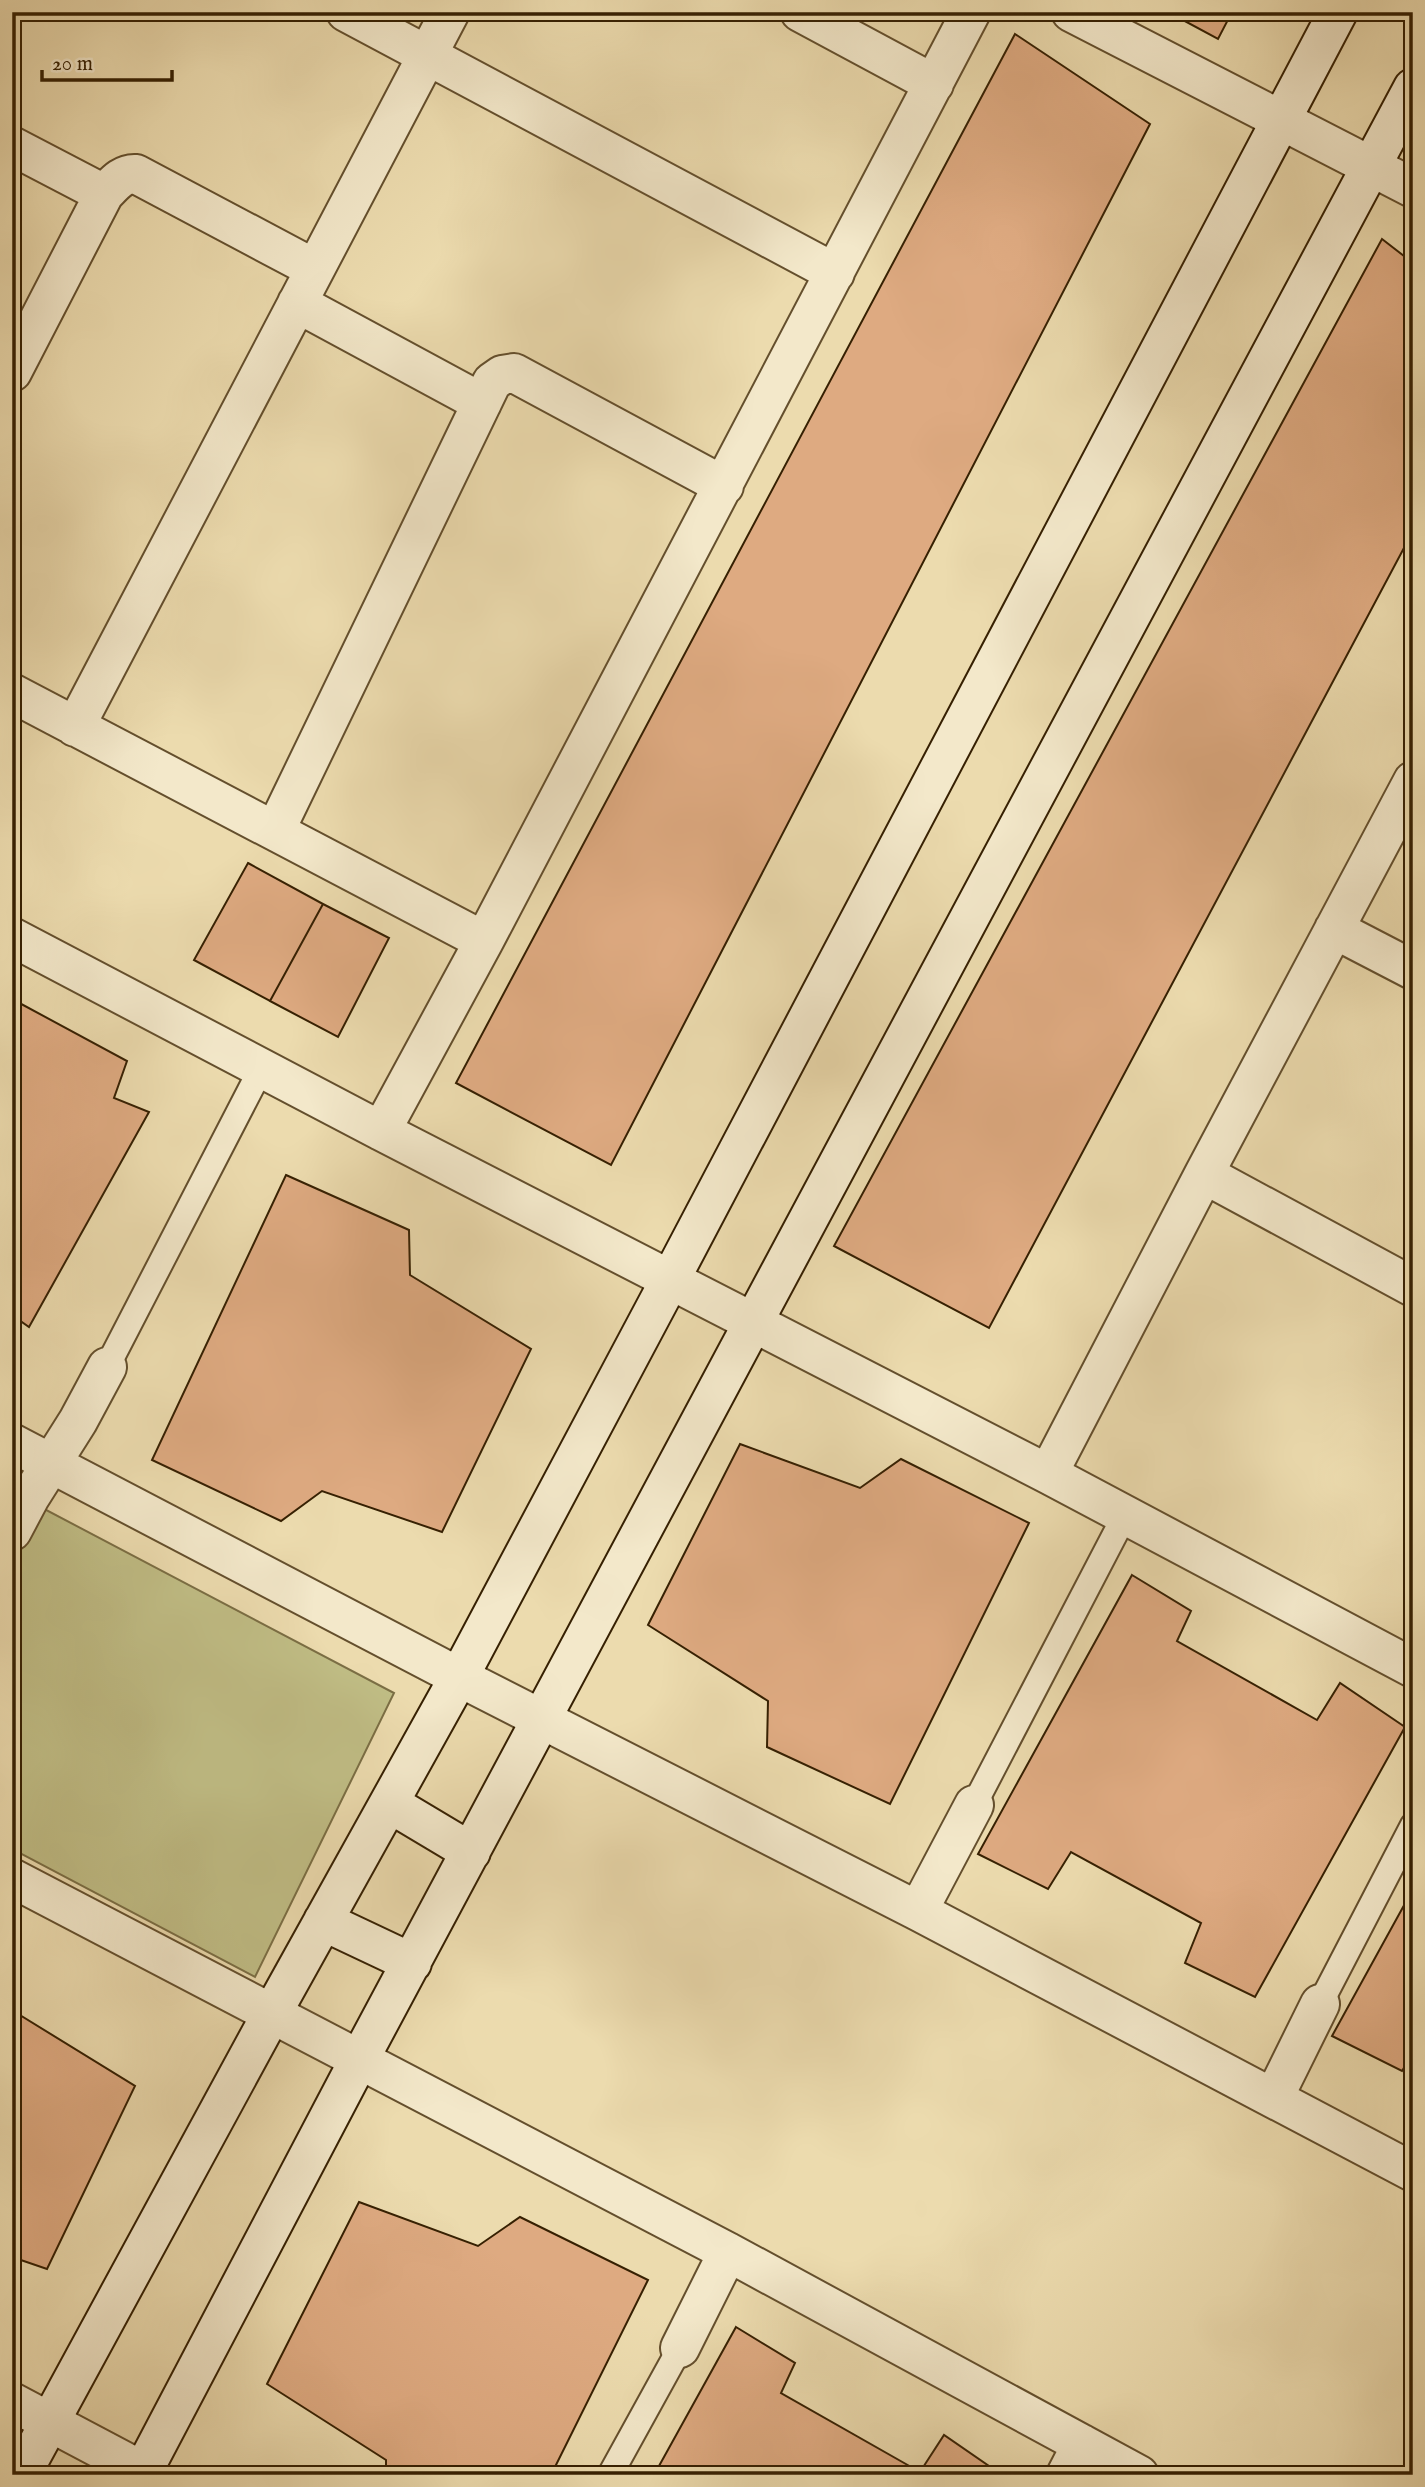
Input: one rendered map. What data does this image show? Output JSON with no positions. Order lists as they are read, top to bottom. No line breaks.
{"scale_bar":"20 m"}
